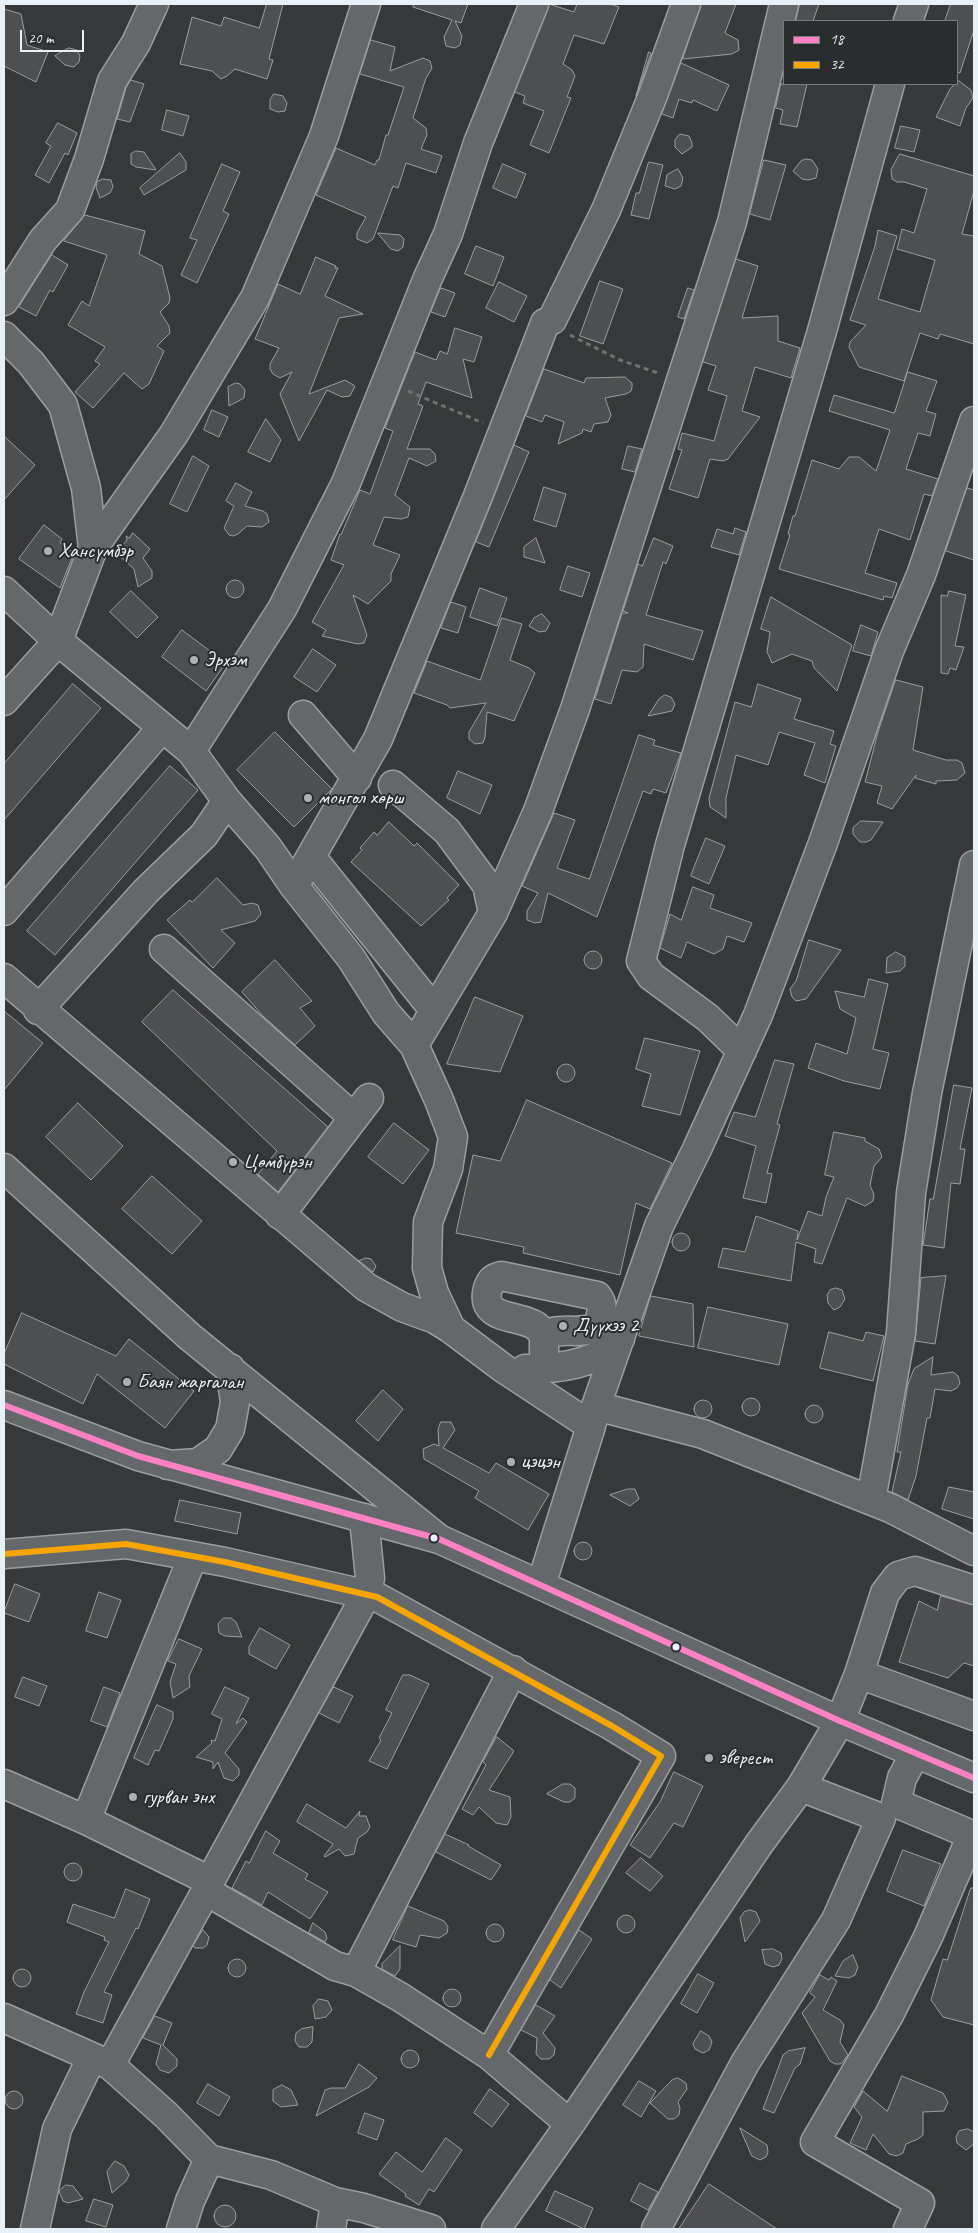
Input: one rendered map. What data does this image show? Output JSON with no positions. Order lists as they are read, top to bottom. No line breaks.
{"places":["Хансүмбэр","Эрхэм","монгол хөрш","Цөмбүрэн","Дүүхээ 2","Баян жаргалан","цэцэн","эверест","гурван энх"],"lines":["transit line 18","transit line 32"],"legend":["18","32"],"scale_bar":"20 m"}
